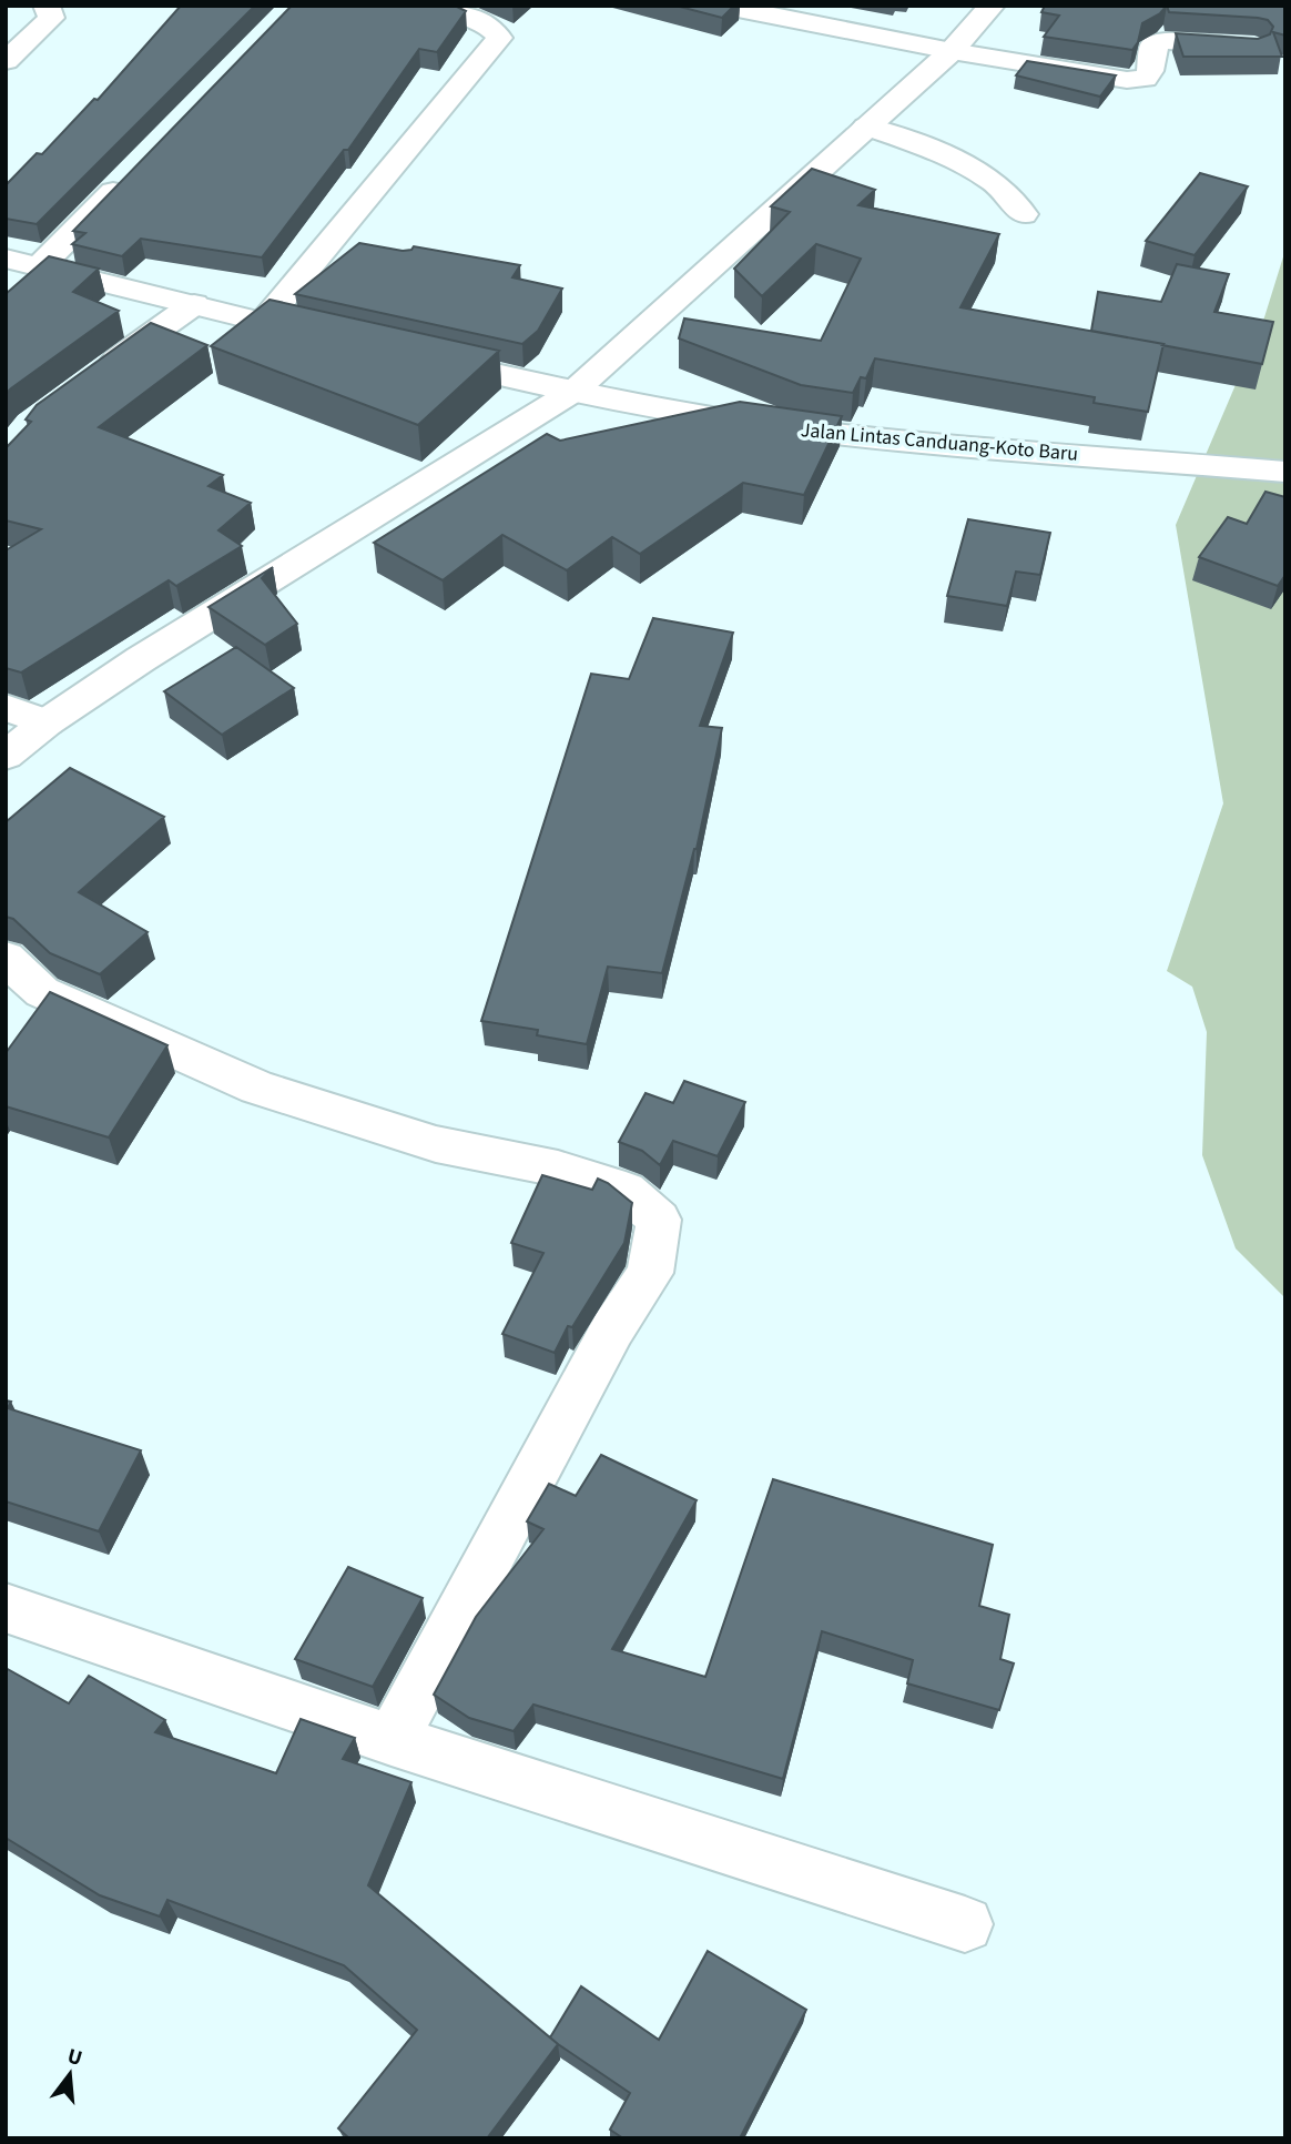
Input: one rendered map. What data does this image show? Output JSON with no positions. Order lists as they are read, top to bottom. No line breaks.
{"streets":{"street":["Jalan Lintas Canduang-Koto Baru"]},"north":"top"}
